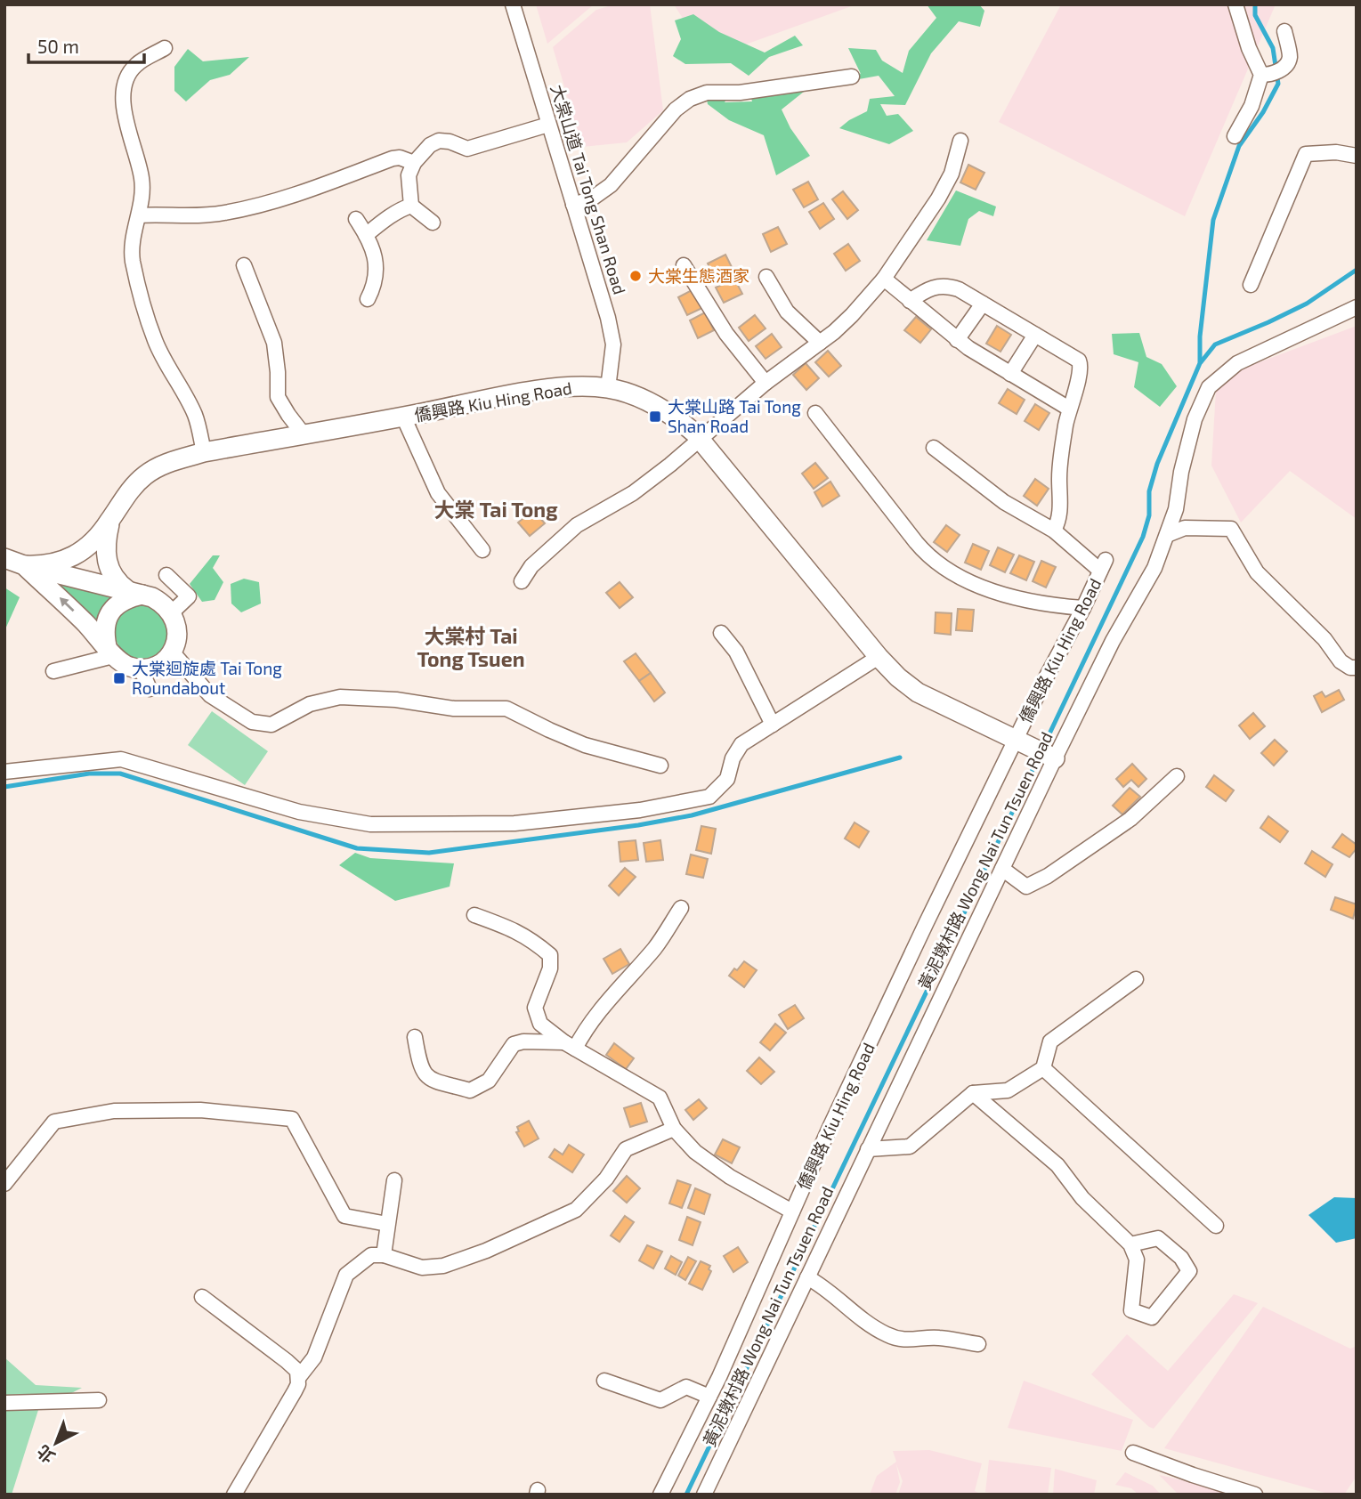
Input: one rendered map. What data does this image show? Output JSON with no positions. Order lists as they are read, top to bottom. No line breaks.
{"streets":{"street":["大棠山道 Tai Tong Shan Road","僑興路 Kiu Hing Road","黃泥墩村路 Wong Nai Tun Tsuen Road"]},"crossings":[["大棠山道 Tai Tong Shan Road","僑興路 Kiu Hing Road"],["僑興路 Kiu Hing Road","黃泥墩村路 Wong Nai Tun Tsuen Road"]],"districts":["大棠 Tai Tong","大棠村 Tai Tong Tsuen"],"places":{"other":["大棠生態酒家"],"transit":["大棠山路 Tai Tong Shan Road","大棠迴旋處 Tai Tong Roundabout"]},"scale_bar":"50 m","north":"bottom left"}
